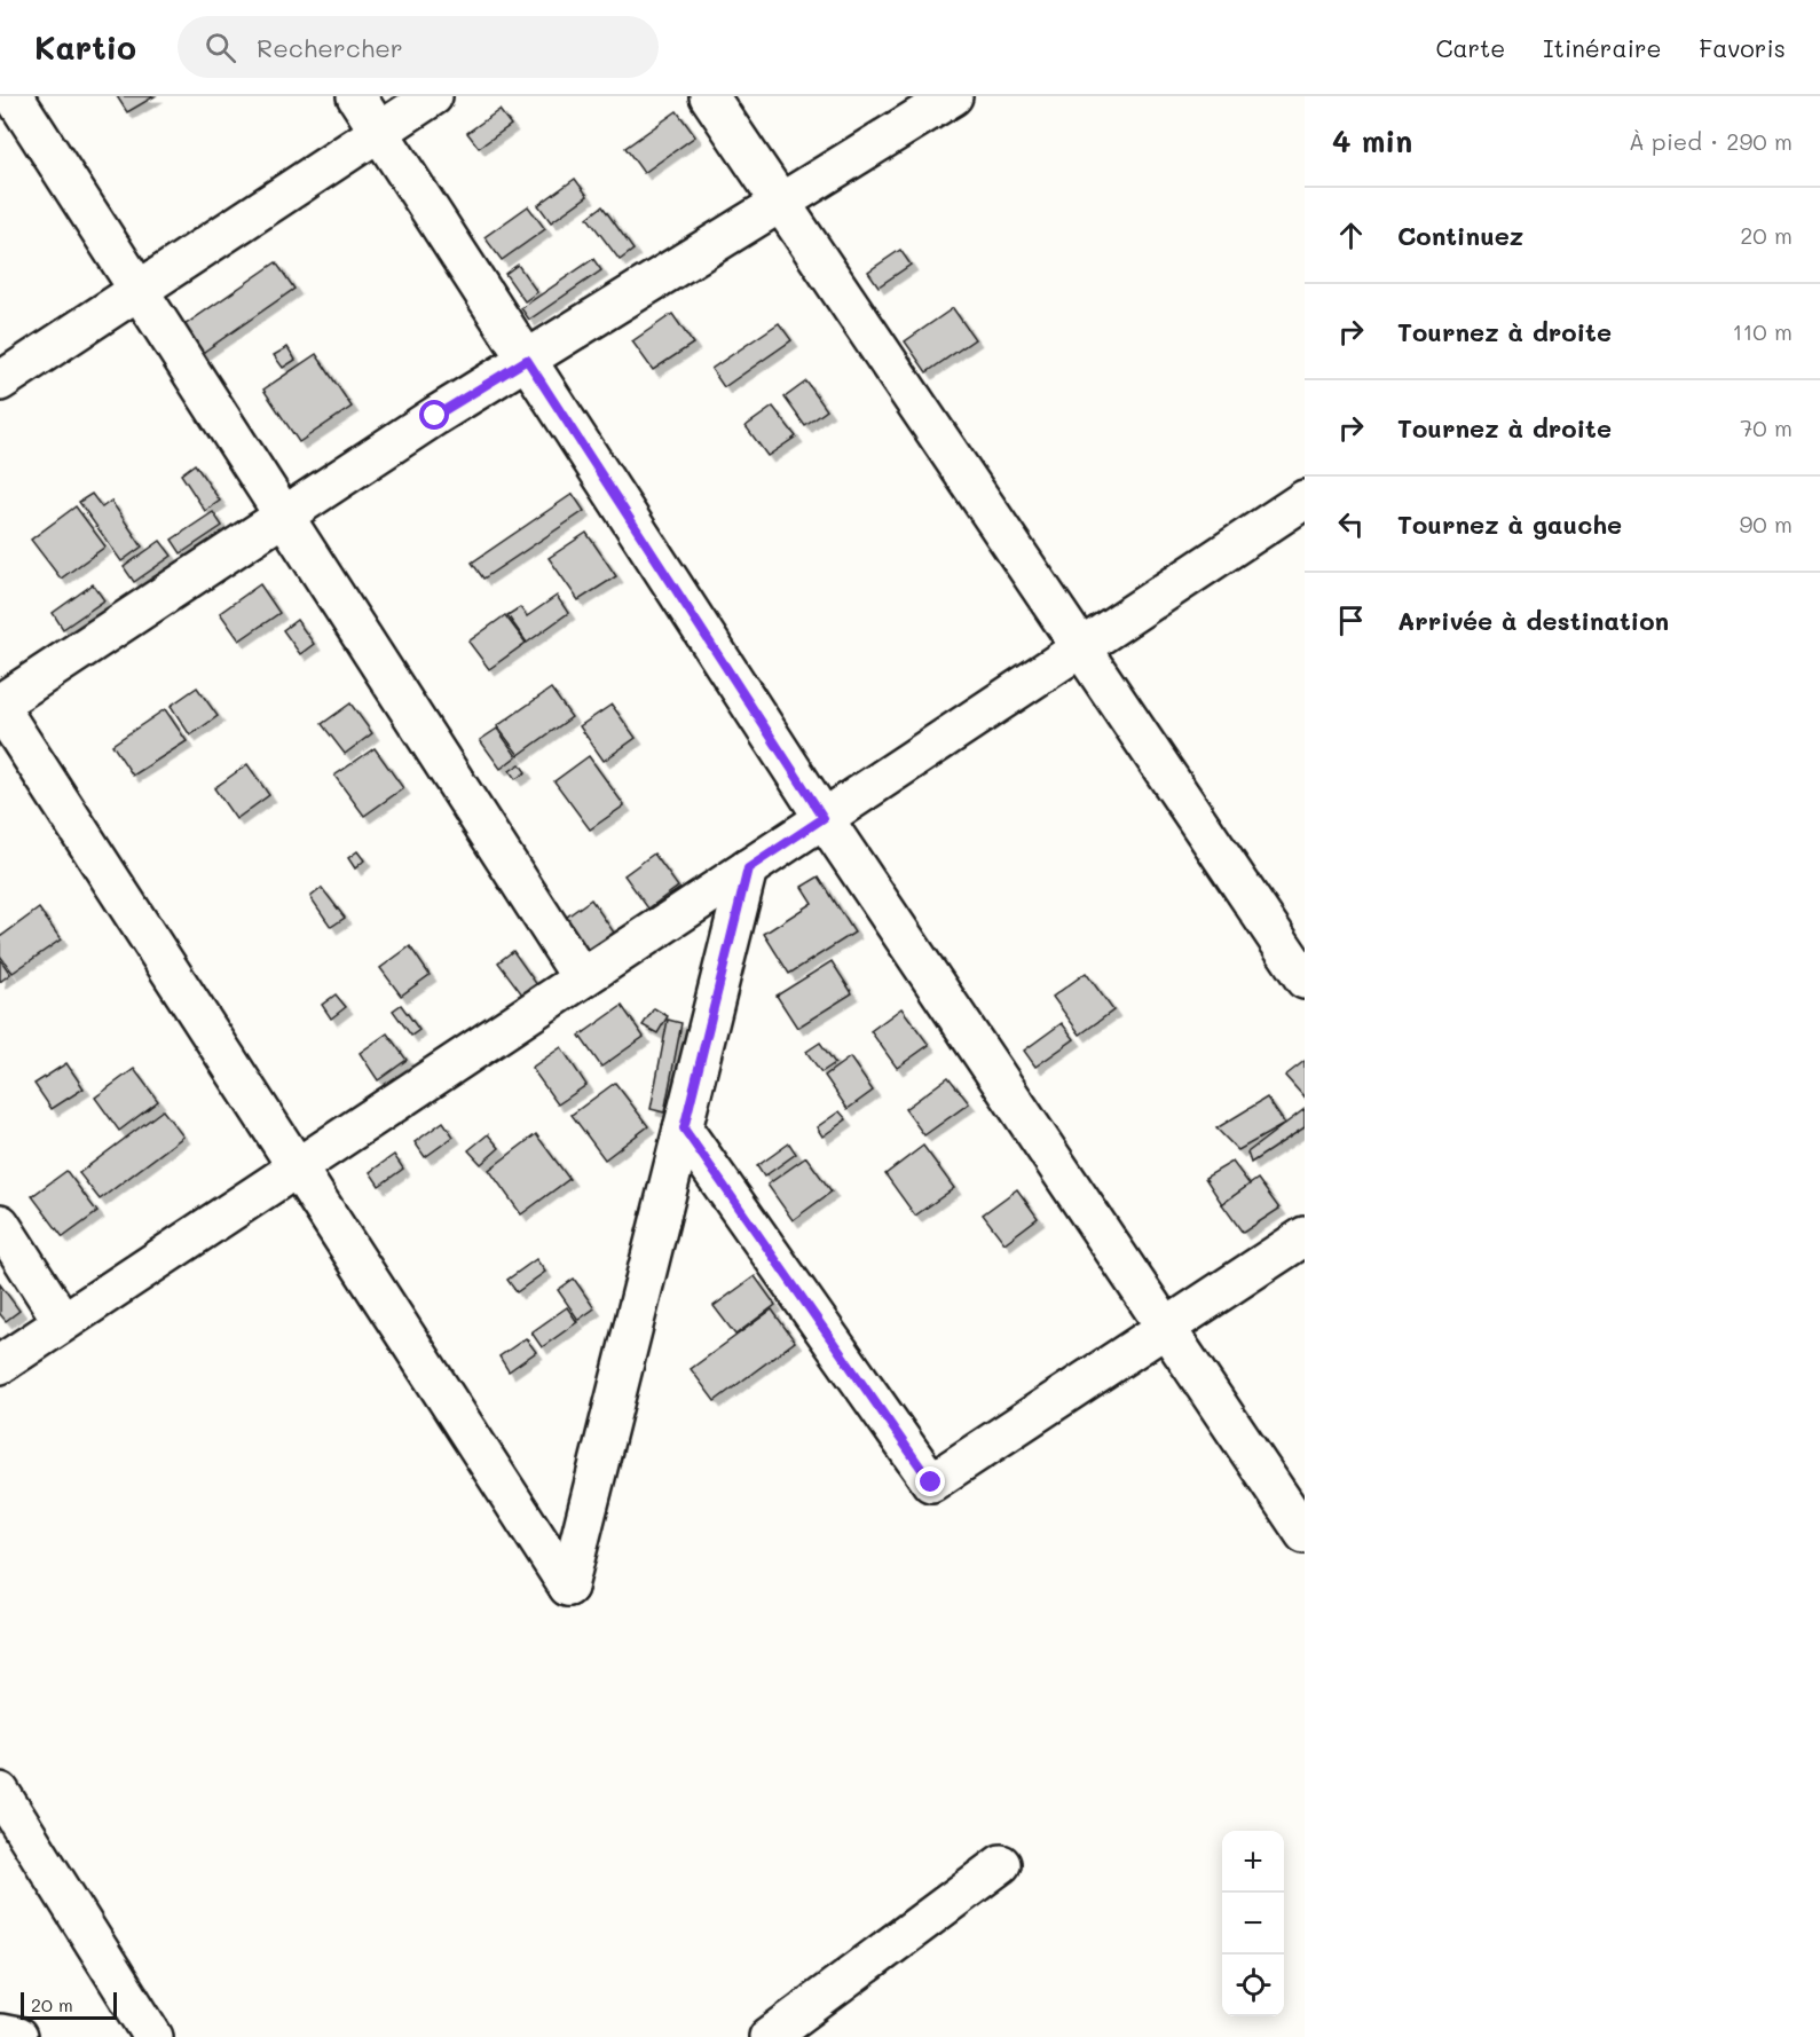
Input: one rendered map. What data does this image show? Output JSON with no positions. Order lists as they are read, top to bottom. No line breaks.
{"scale_bar":"20 m","page":{"header":"Kartio","search":"Rechercher","nav":["Carte","Itinéraire","Favoris"],"heading":["4 min","À pied · 290 m"],"list":[["Continuez","20 m"],["Tournez à droite","110 m"],["Tournez à droite","70 m"],["Tournez à gauche","90 m"],"Arrivée à destination"],"map_buttons":["+","−"],"scale":"20 m"}}
